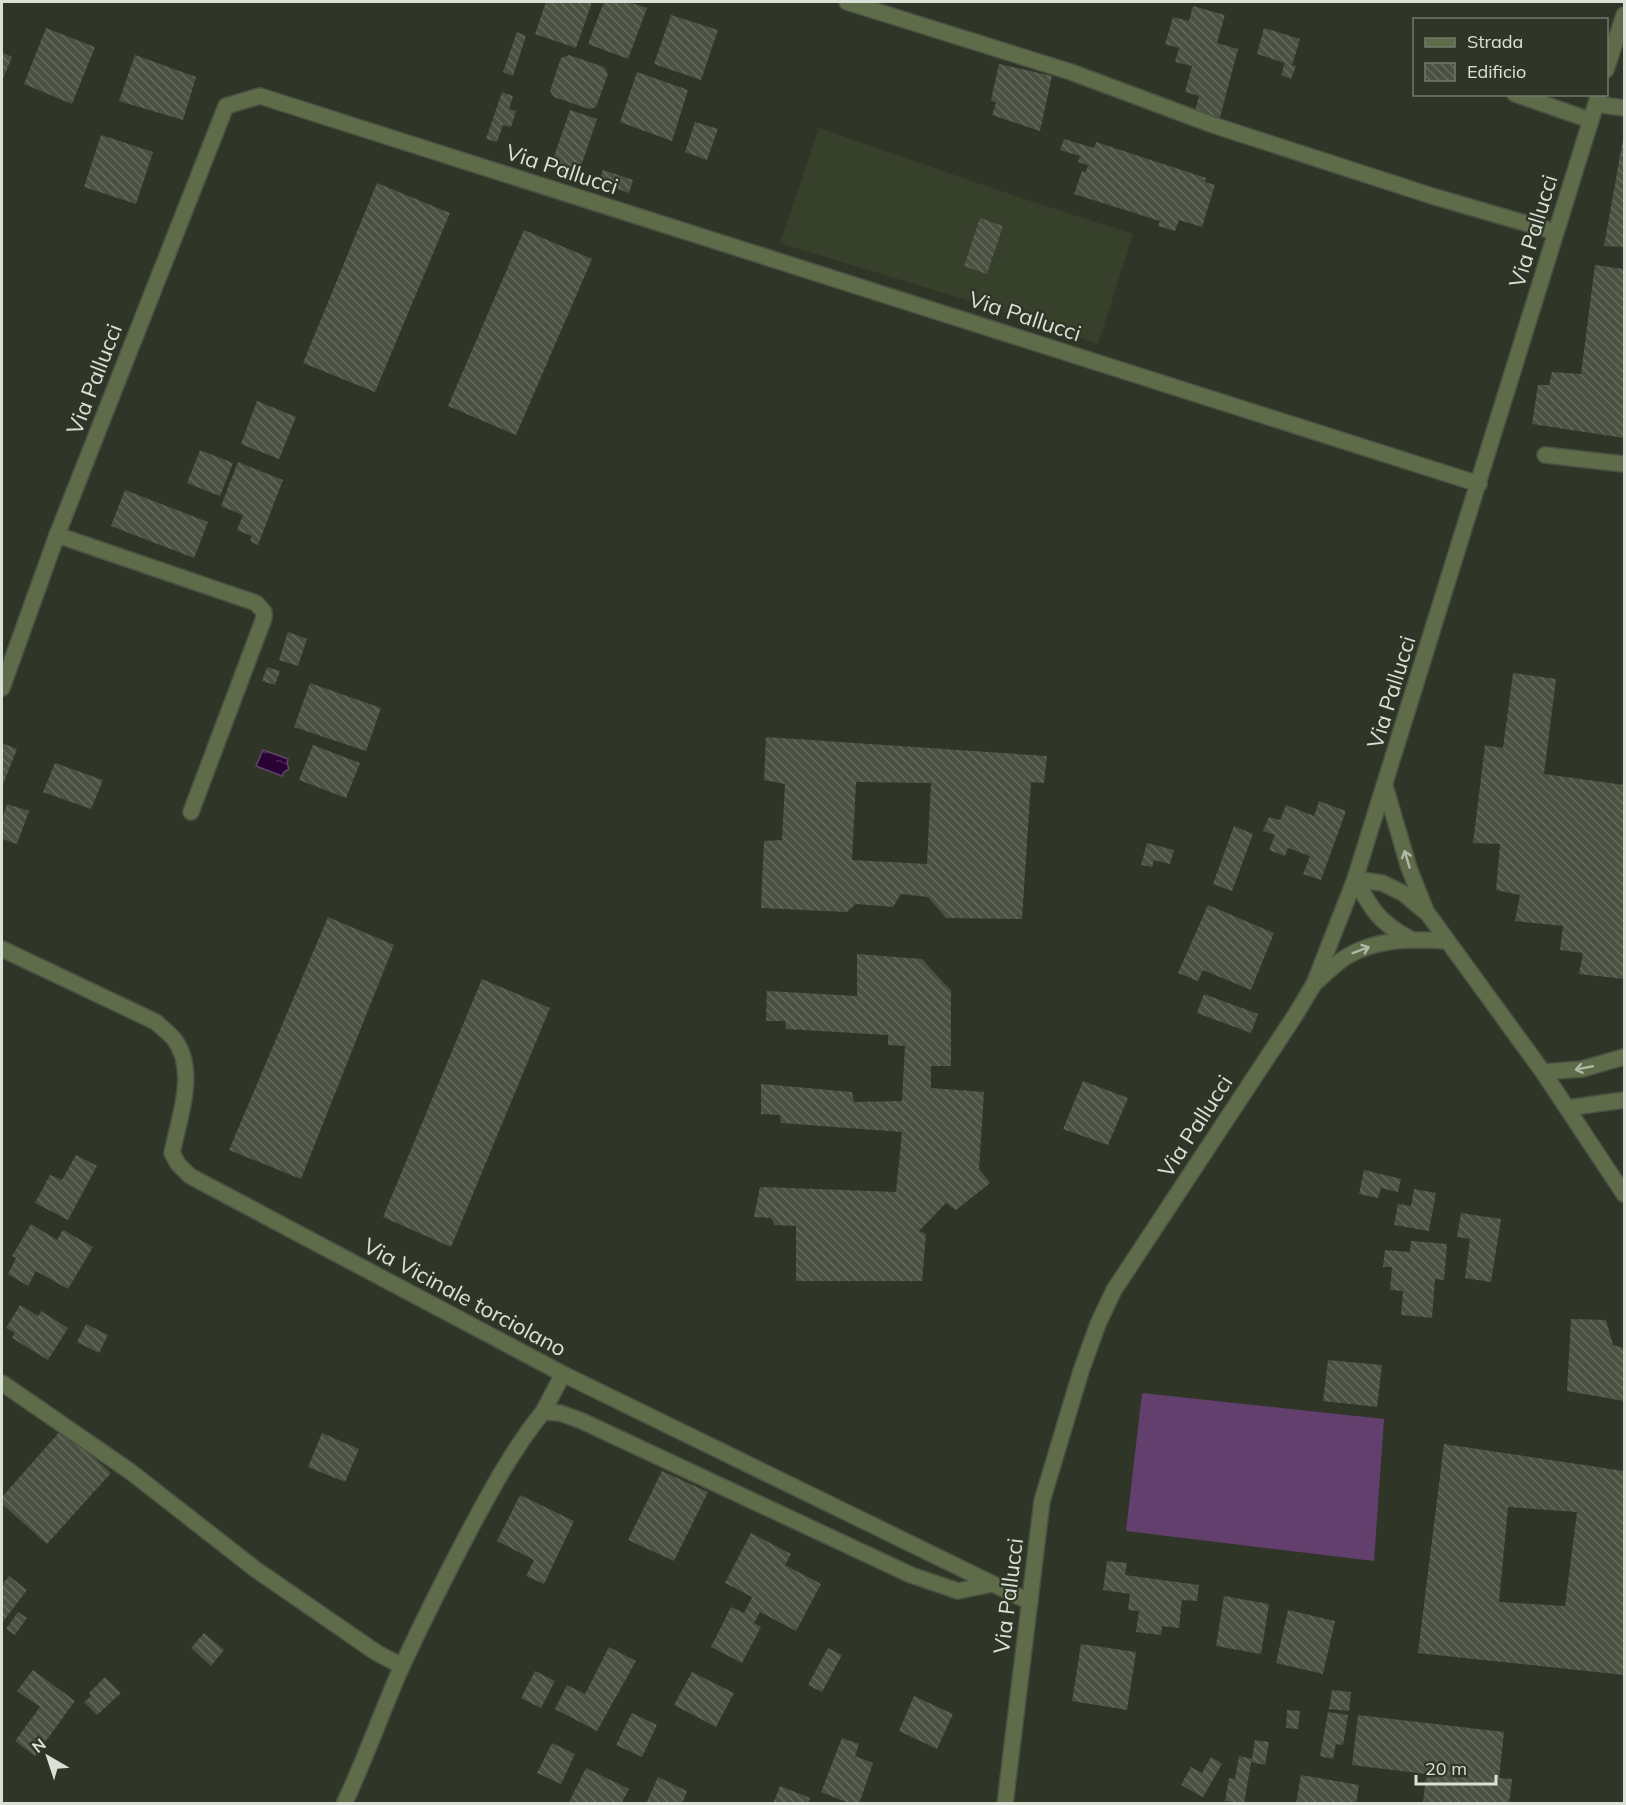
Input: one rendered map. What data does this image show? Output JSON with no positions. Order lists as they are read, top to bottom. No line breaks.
{"streets":{"street":["Via Pallucci","Via Vicinale torciolano"]},"crossings":[["Via Pallucci","Via Vicinale torciolano"]],"legend":["Strada","Edificio"],"scale_bar":"20 m","north":"top left"}
